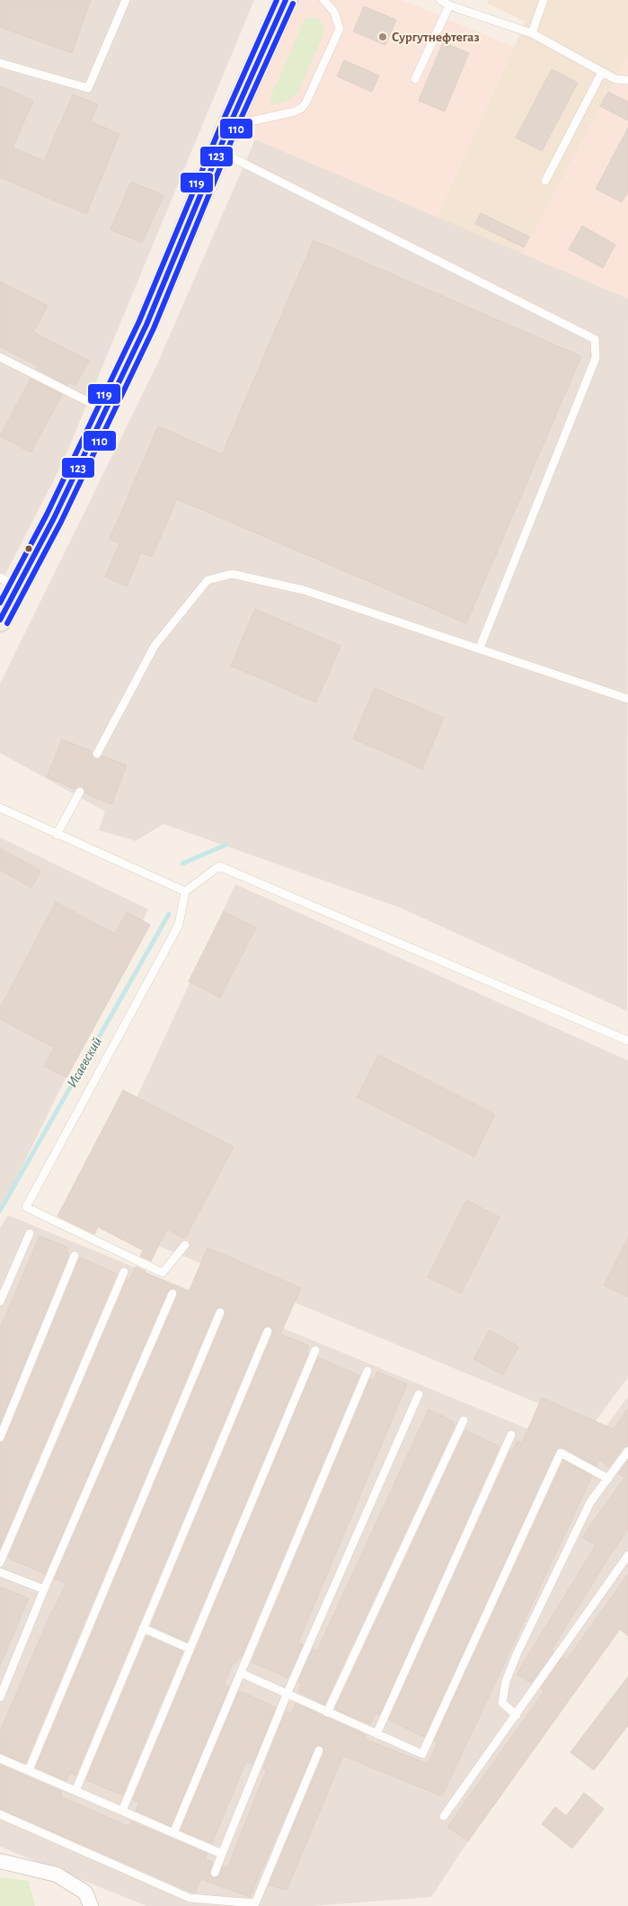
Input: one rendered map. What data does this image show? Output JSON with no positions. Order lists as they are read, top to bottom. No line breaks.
{"water":["Исаевский"],"places":["Сургутнефтегаз"],"lines":["transit line 123","transit line 119","transit line 110"]}
